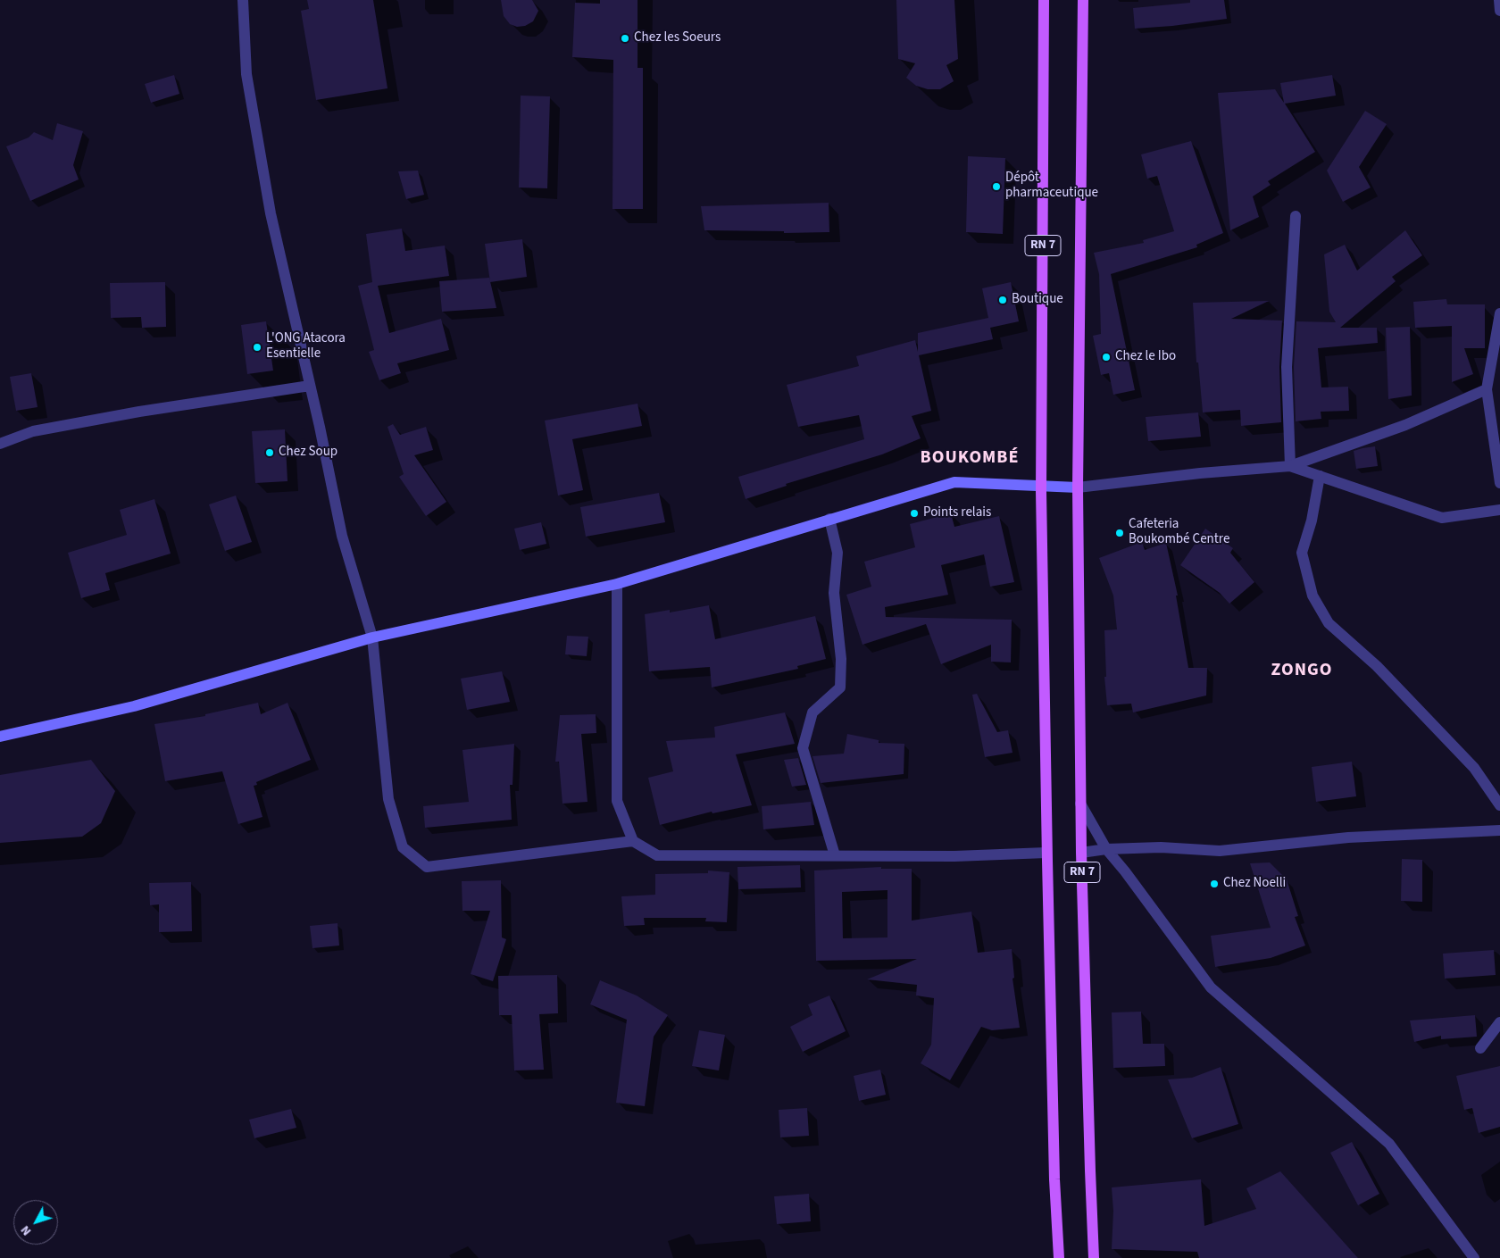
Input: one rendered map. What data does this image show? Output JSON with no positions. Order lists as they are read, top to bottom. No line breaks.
{"streets":{"main road":["RN 7"]},"districts":["BOUKOMBÉ","ZONGO"],"places":["Chez les Soeurs","Dépôt pharmaceutique","Boutique","L'ONG Atacora Esentielle","Chez le Ibo","Chez Soup","Points relais","Cafeteria Boukombé Centre","Chez Noelli"],"north":"bottom left"}
